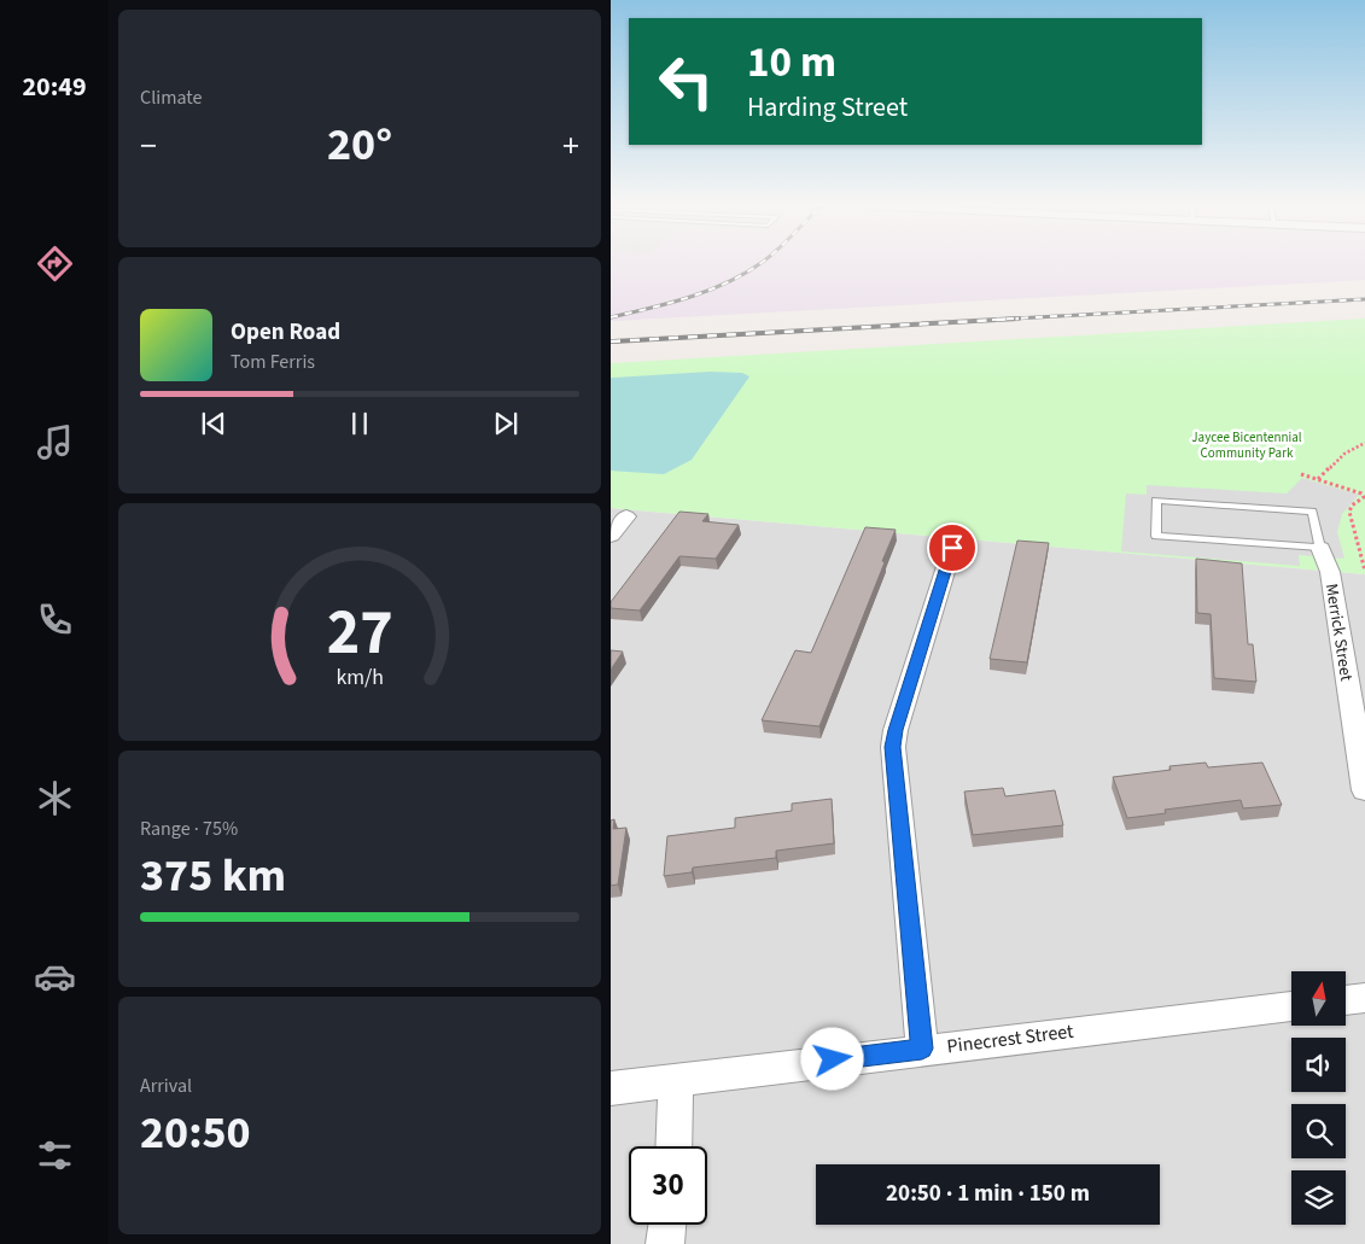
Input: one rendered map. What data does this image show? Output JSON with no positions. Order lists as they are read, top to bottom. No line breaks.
{"streets":{"street":["Merrick Street","Pinecrest Street"]},"parks":["Jaycee Bicentennial Community Park"],"north":"top","page":{"tabs":"20:49","tile":["Climate",["Range · 75%","375 km"],["Arrival","20:50"]],"turn":["10 m","Harding Street"],"heat":["−","20°","+"],"song":["Open Road","Tom Ferris"],"limit":"30","trip":"20:50 · 1 min · 150 m","gauge":["27","km/h"]}}
